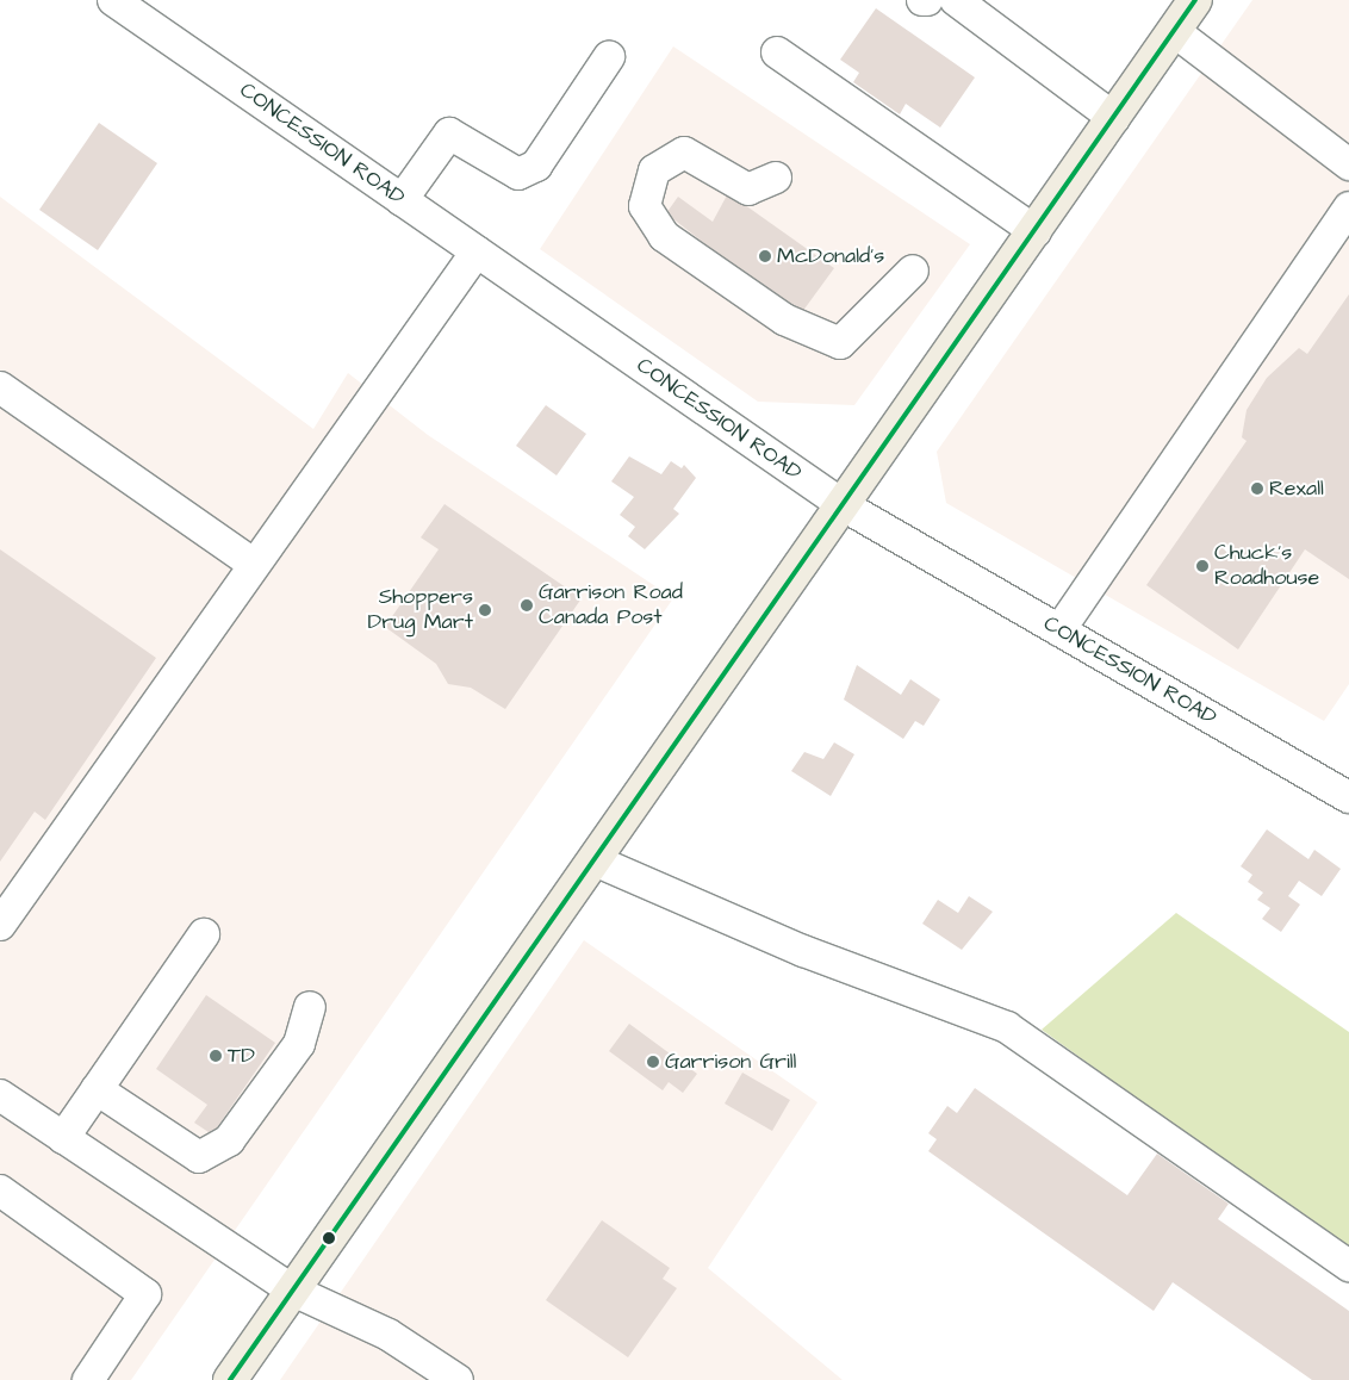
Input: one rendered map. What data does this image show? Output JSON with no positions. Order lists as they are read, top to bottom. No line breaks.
{"streets":{"street":["CONCESSION ROAD"]},"places":["McDonald's","Rexall","Chuck's Roadhouse","Garrison Road Canada Post","Shoppers Drug Mart","TD","Garrison Grill"]}
